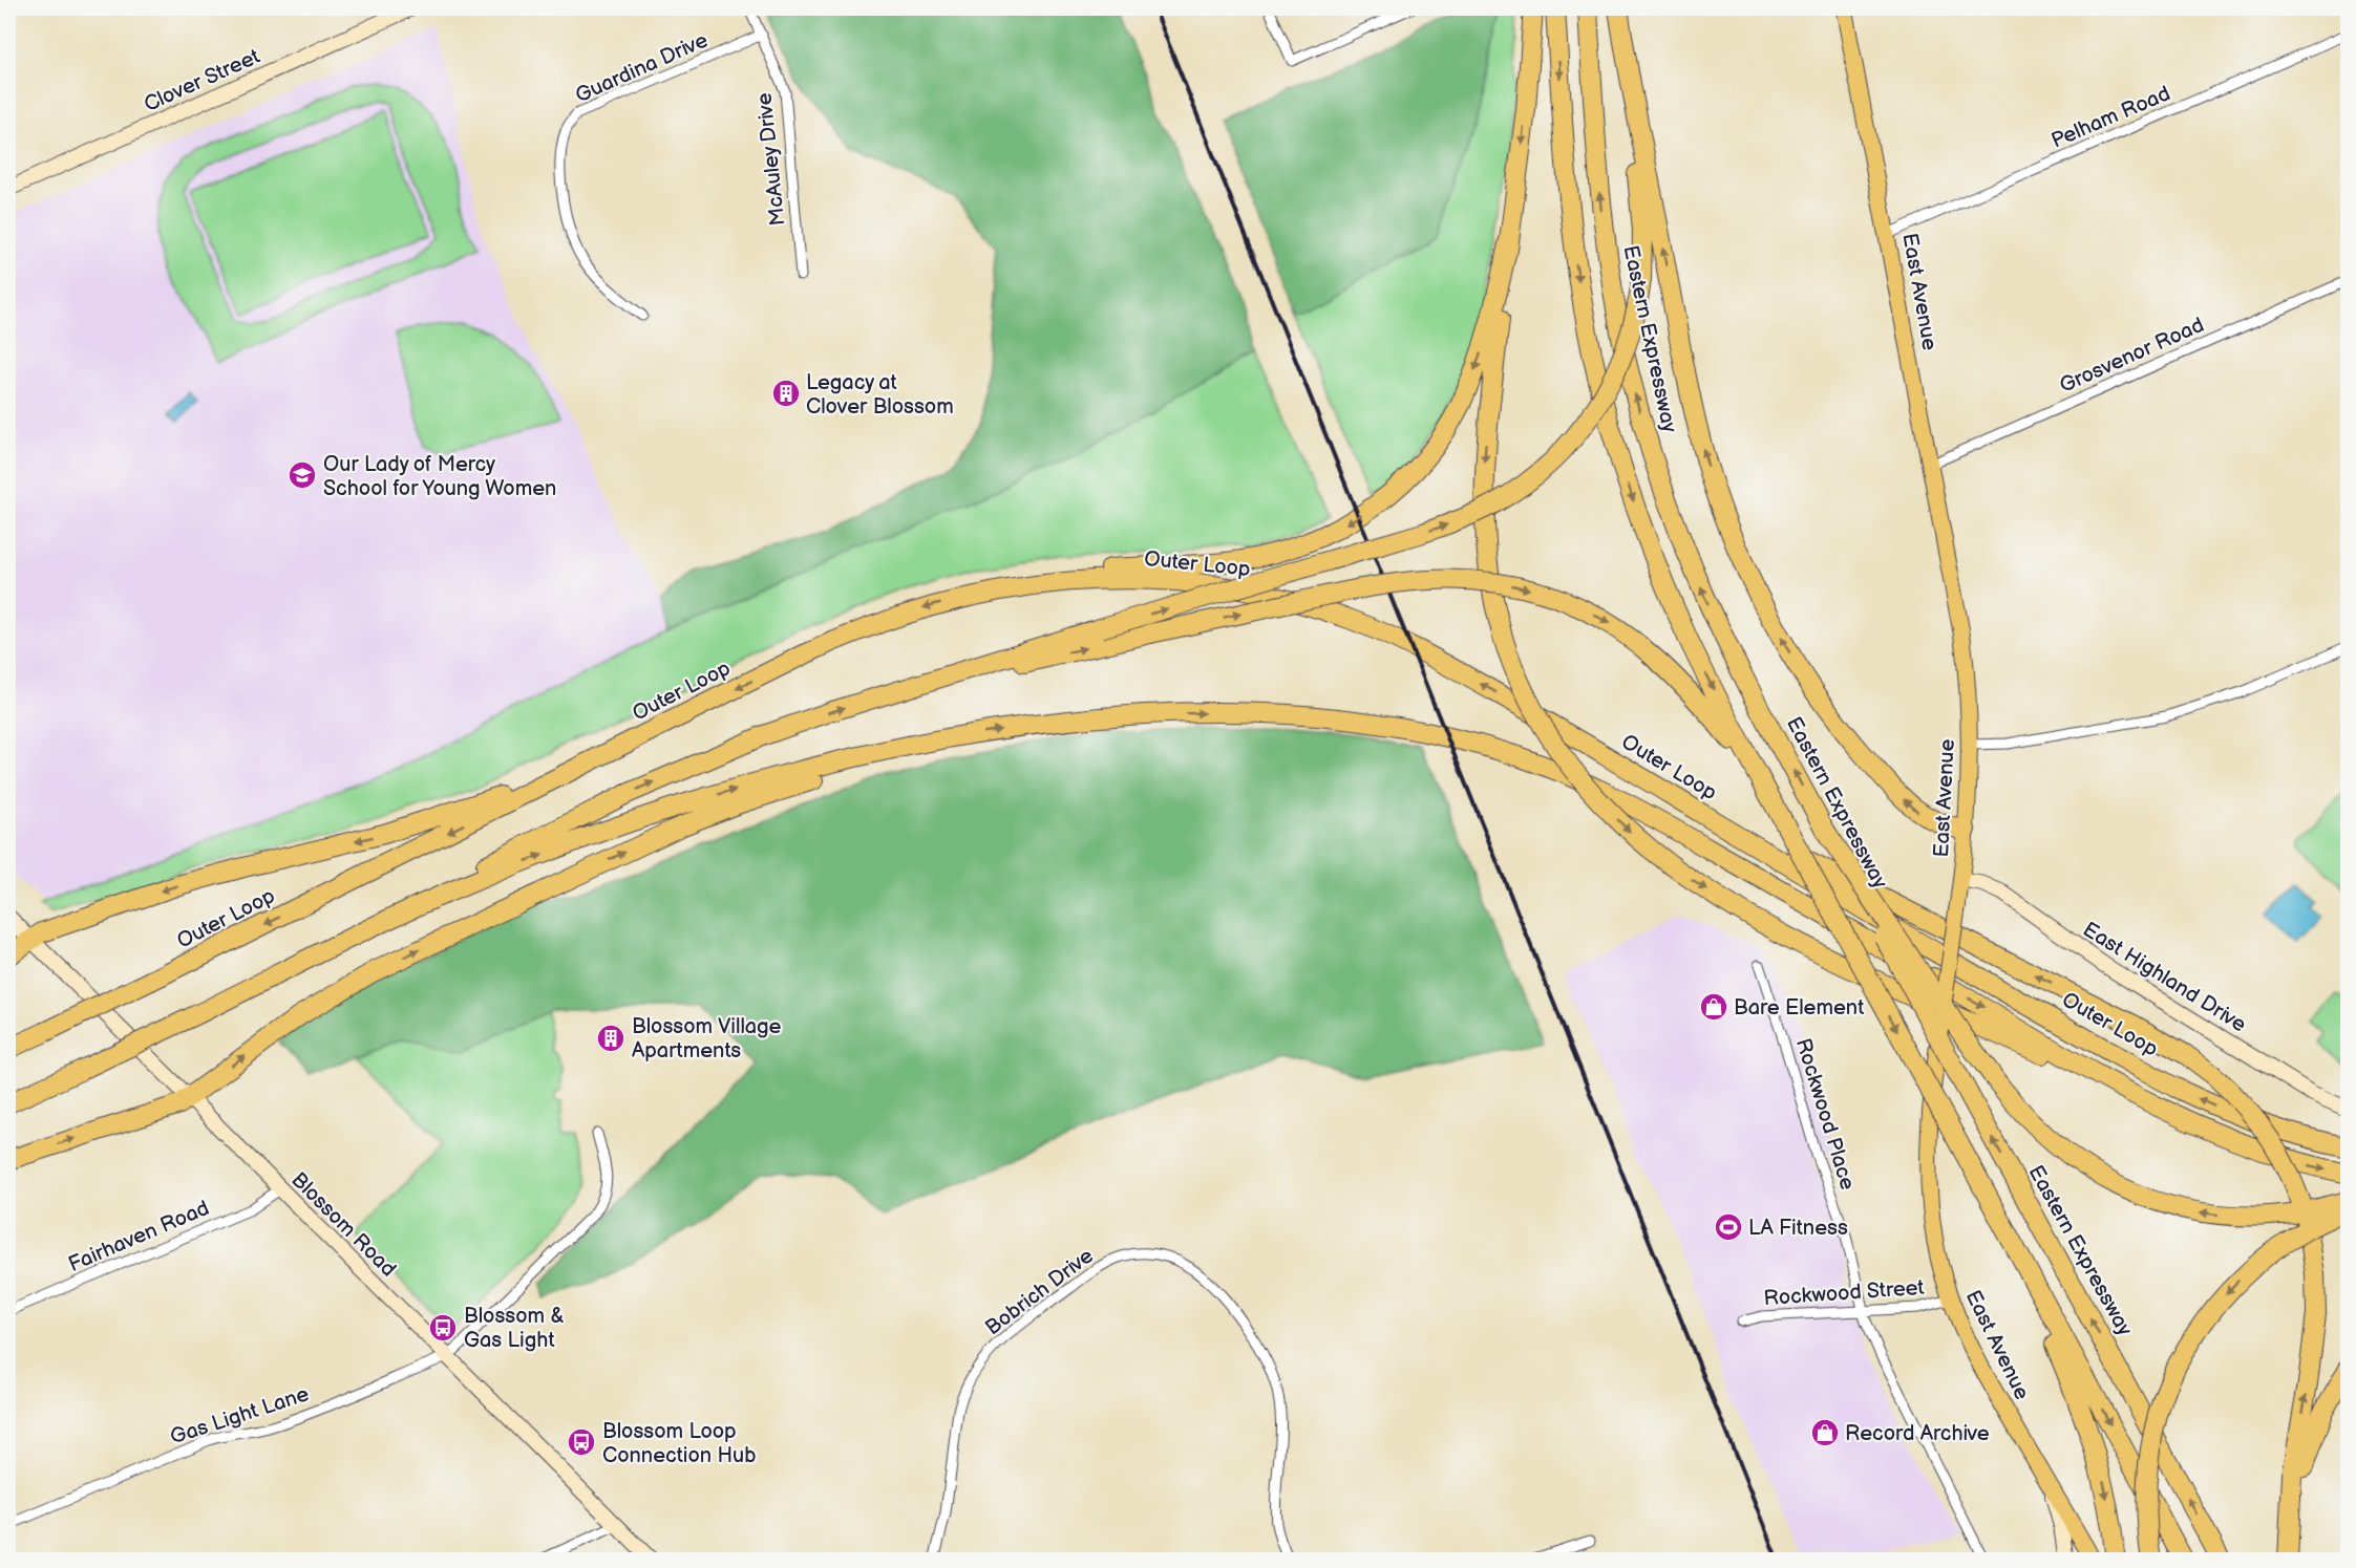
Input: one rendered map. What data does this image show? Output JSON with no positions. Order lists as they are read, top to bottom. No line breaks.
{"streets":{"highway":["Eastern Expressway","Outer Loop"],"main road":["East Avenue"],"street":["Guardina Drive","Clover Street","Pelham Road","McAuley Drive","Grosvenor Road","East Highland Drive","Rockwood Place","Blossom Road","Fairhaven Road","Bobrich Drive","Rockwood Street","Gas Light Lane"]},"crossings":[["Guardina Drive","McAuley Drive"],["Pelham Road","East Avenue"],["East Avenue","Grosvenor Road"],["East Avenue","East Highland Drive"],["East Avenue","Rockwood Street"],["Rockwood Place","Rockwood Street"],["Blossom Road","Fairhaven Road"],["Blossom Road","Gas Light Lane"]],"places":{"building":["Legacy at Clover Blossom","Blossom Village Apartments"],"school or university":["Our Lady of Mercy School for Young Women"],"shop":["Bare Element","Record Archive"],"sports":["LA Fitness"],"bus stop":["Blossom & Gas Light","Blossom Loop Connection Hub"]}}
